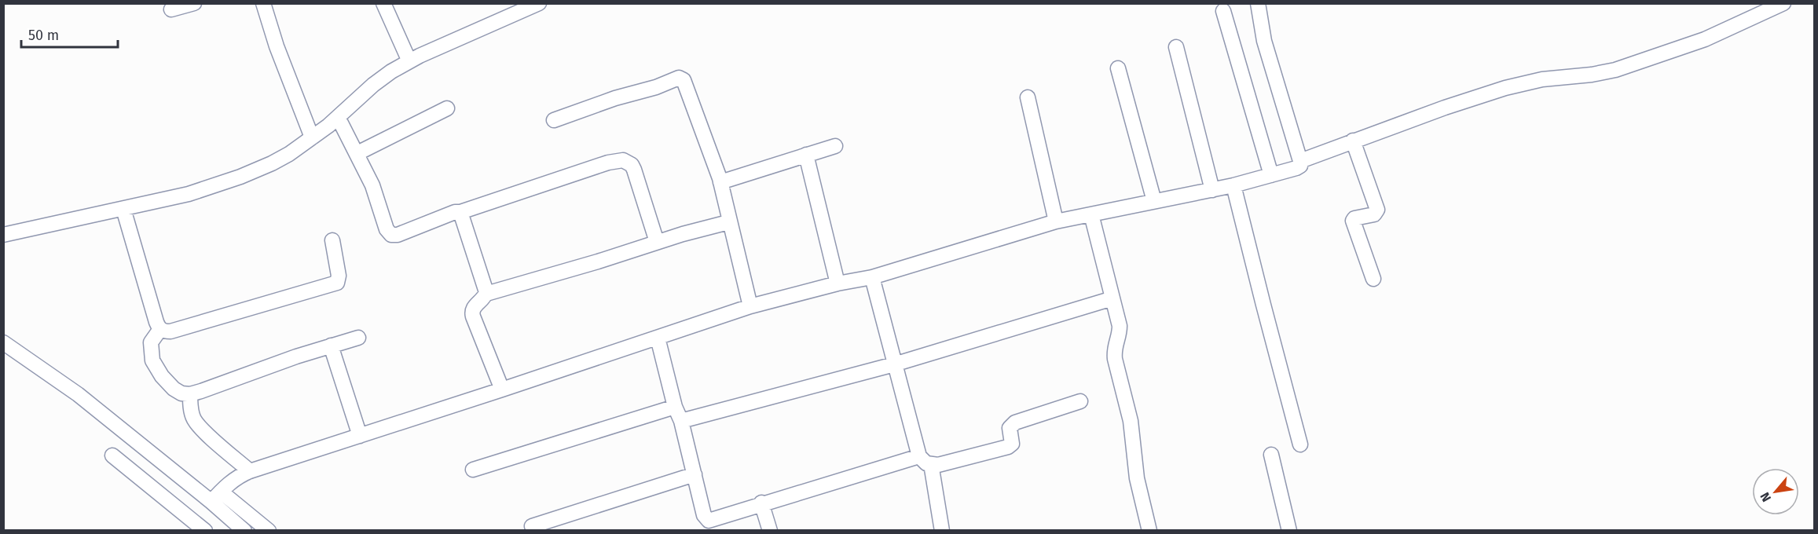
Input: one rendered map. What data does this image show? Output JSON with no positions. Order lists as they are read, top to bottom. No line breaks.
{"scale_bar":"50 m","north":"bottom left"}
